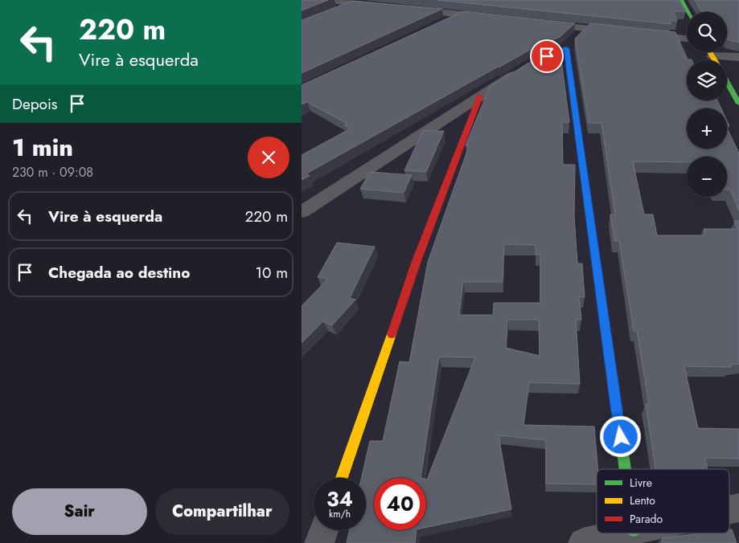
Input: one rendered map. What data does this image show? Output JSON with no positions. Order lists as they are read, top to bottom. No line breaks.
{"legend":["Livre","Lento","Parado"],"page":{"turn":["220 m","Vire à esquerda"],"map_buttons":["+","−"],"then":"Depois","heading":["1 min","230 m · 09:08"],"list":[{"name":"Vire à esquerda","value":"220 m"},{"name":"Chegada ao destino","value":"10 m"}],"speed":"34 km/h","limit":"40","buttons":["Sair","Compartilhar"]}}
